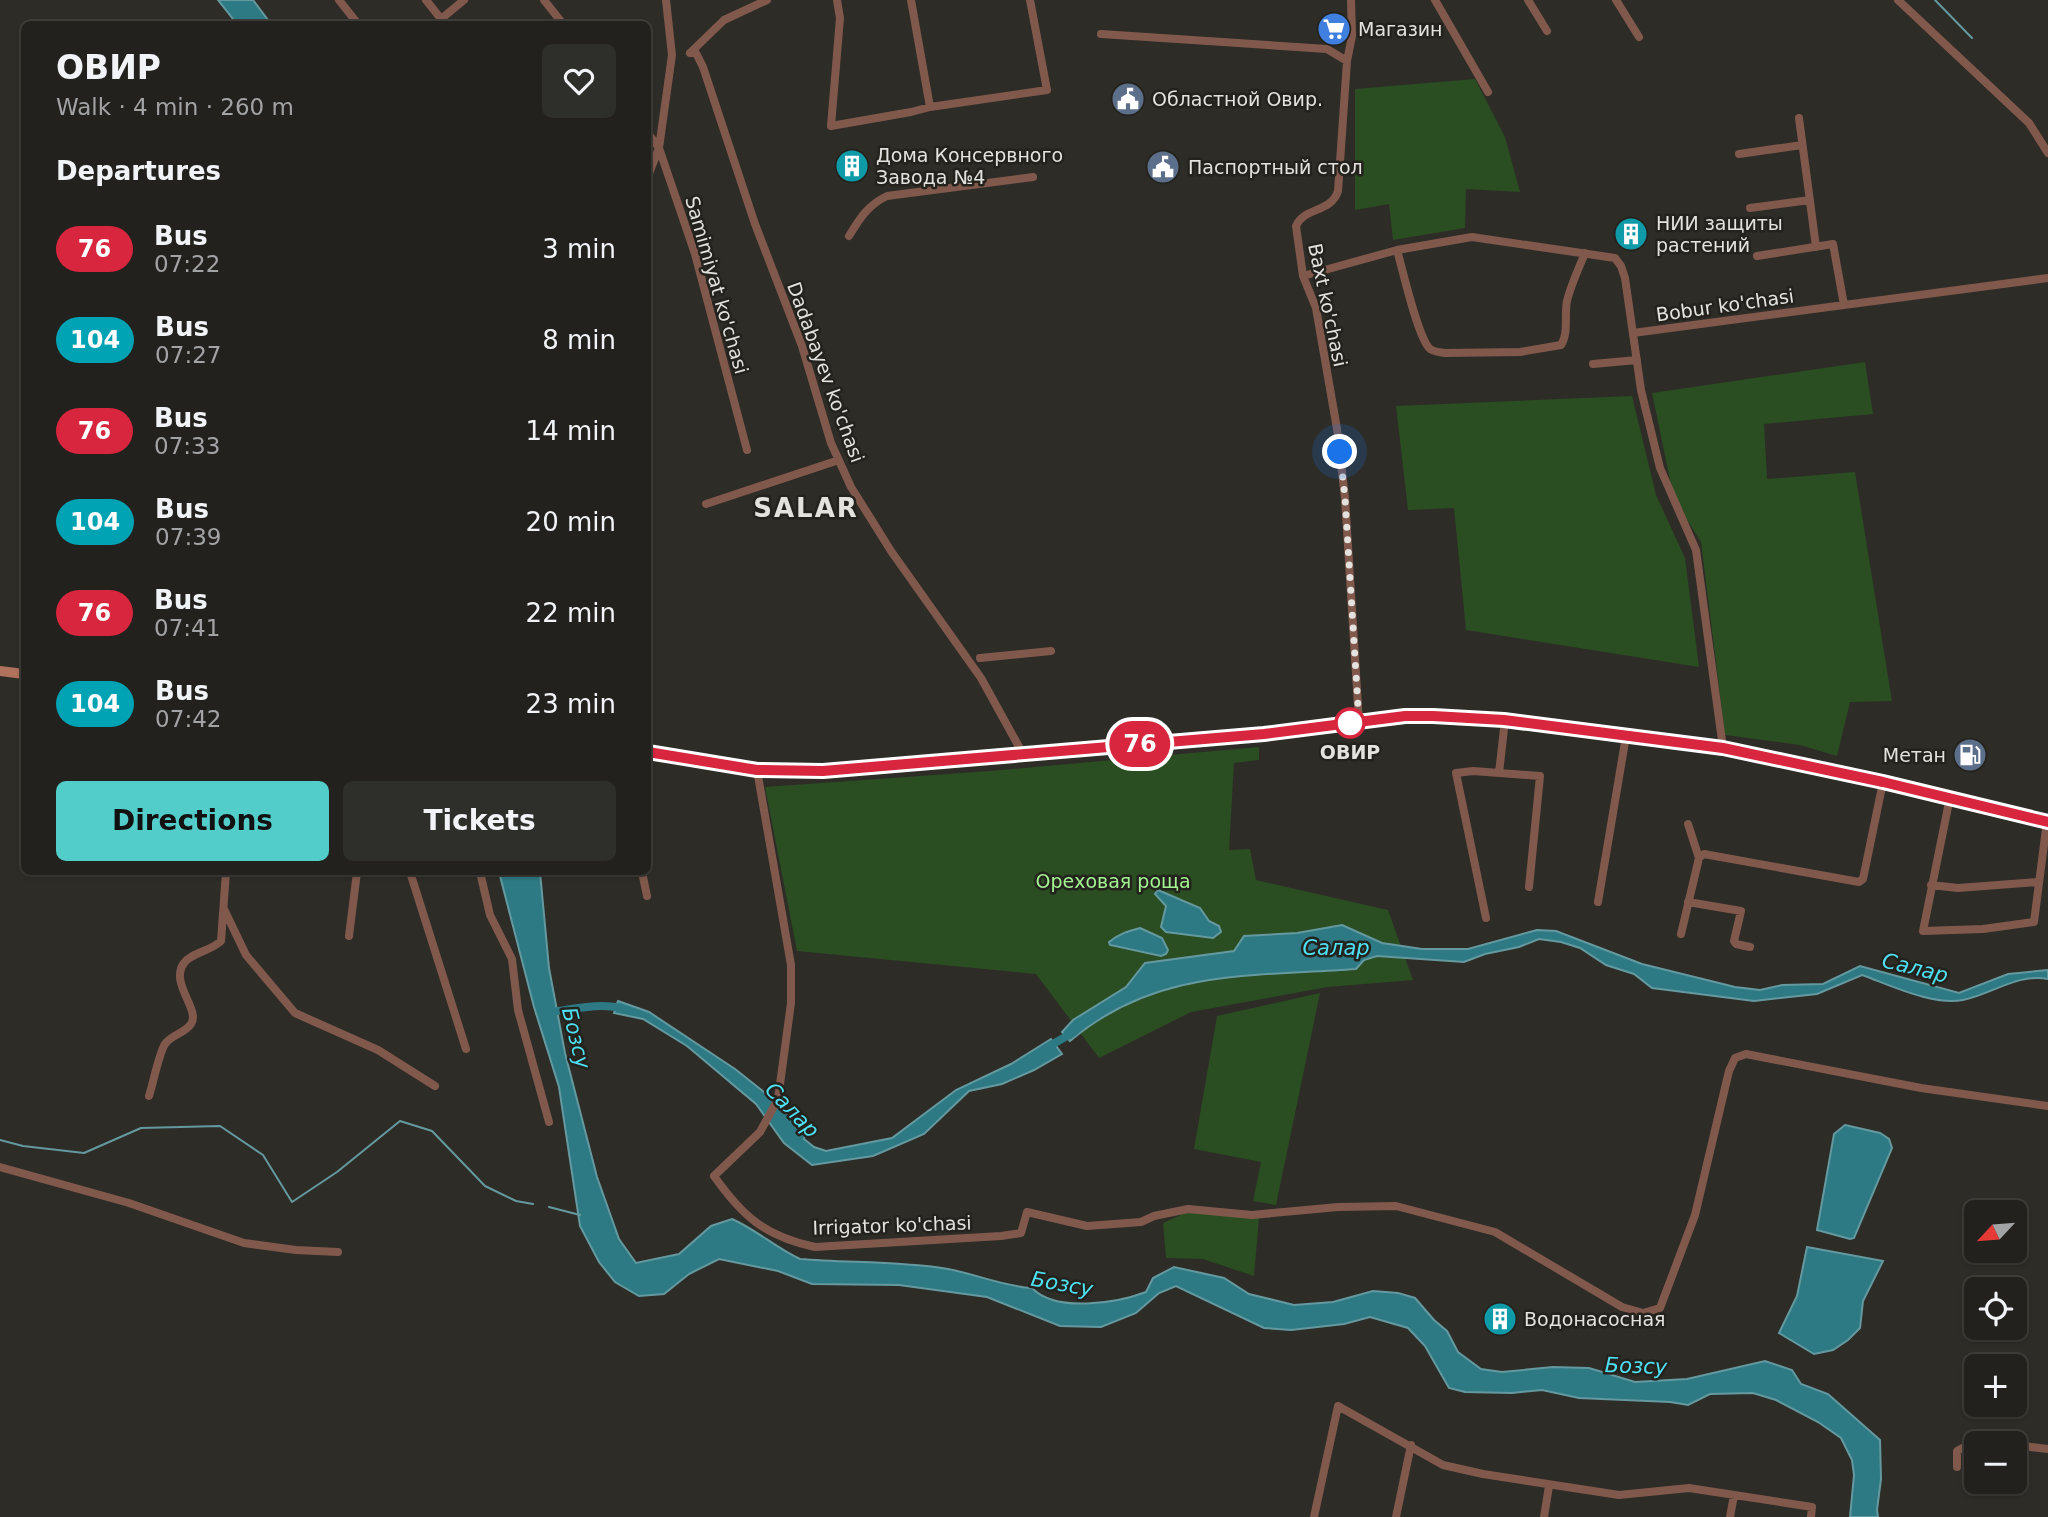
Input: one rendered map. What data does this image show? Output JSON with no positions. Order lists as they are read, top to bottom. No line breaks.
{"streets":{"street":["Samimiyat ko'chasi","Baxt ko'chasi","Bobur ko'chasi","Dadabayev ko'chasi","Irrigator ko'chasi"]},"crossings":[["Baxt ko'chasi","Bobur ko'chasi"]],"districts":["SALAR"],"water":["Салар","Бозсу"],"parks":["Ореховая роща"],"places":{"supermarket":["Магазин"],"public building":["Областной Овир.","Паспортный стол"],"building":["Дома Консервного Завода №4","НИИ защиты растений","Водонасосная"],"other":["ОВИР"],"fuel station":["Метан"]},"lines":["bus line 76"],"north":"bottom left","page":{"on_map":"76","heading":[["ОВИР","Walk · 4 min · 260 m"],"Departures"],"list":[{"mark":"76","name":"Bus","note":"07:22","value":"3 min"},{"mark":"104","name":"Bus","note":"07:27","value":"8 min"},{"mark":"76","name":"Bus","note":"07:33","value":"14 min"},{"mark":"104","name":"Bus","note":"07:39","value":"20 min"},{"mark":"76","name":"Bus","note":"07:41","value":"22 min"},{"mark":"104","name":"Bus","note":"07:42","value":"23 min"}],"buttons":["Directions","Tickets"],"map_buttons":["+","−"]}}
